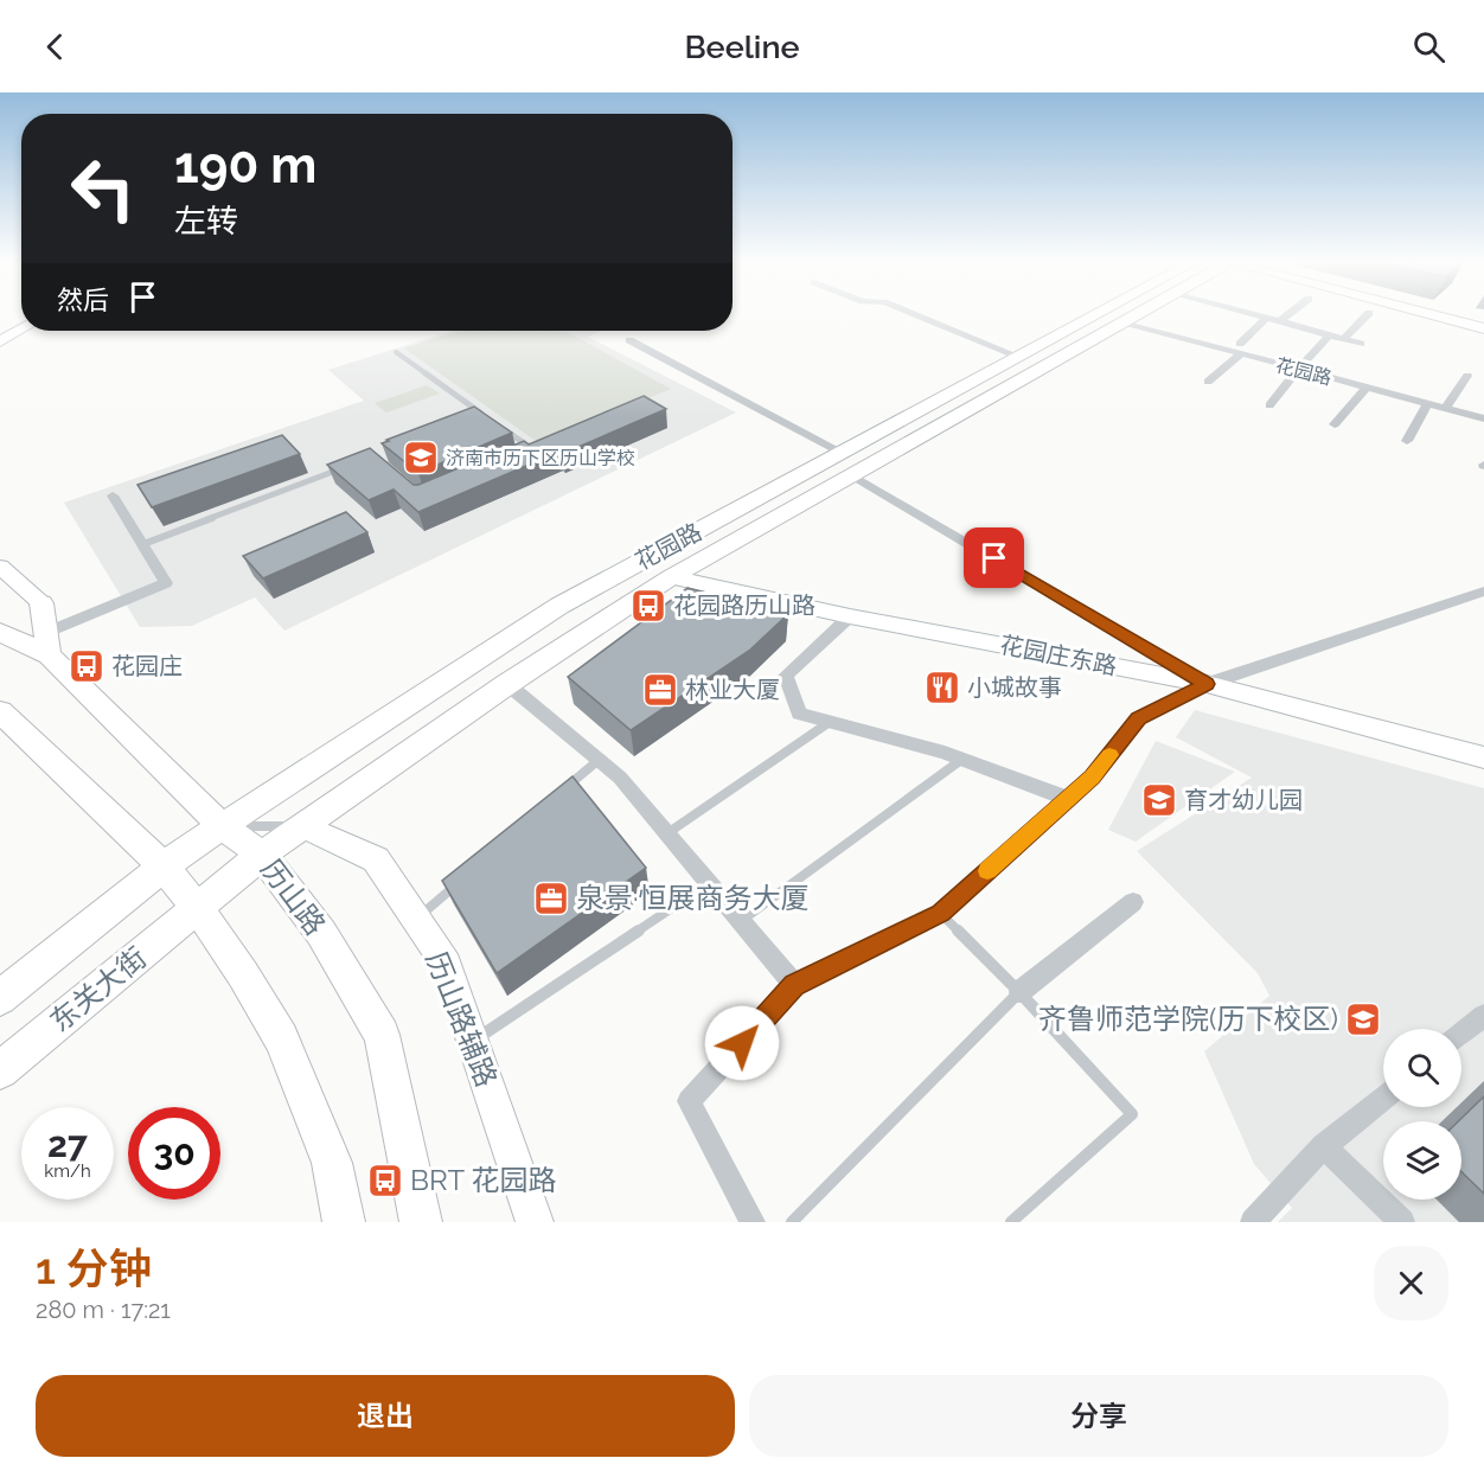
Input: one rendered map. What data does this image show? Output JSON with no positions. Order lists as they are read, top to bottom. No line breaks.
{"streets":{"main road":["花园路","历山路","东关大街"],"street":["花园庄东路","历山路辅路"]},"crossings":[["花园路","花园庄东路"],["花园路","历山路"],["花园路","东关大街"],["花园路","历山路辅路"],["历山路","历山路辅路"]],"places":{"school or university":["济南市历下区历山学校","育才幼儿园","齐鲁师范学院(历下校区)"],"bus stop":["花园路历山路","花园庄","BRT 花园路"],"restaurant":["小城故事"],"office":["林业大厦","泉景·恒展商务大厦"]},"page":{"header":"Beeline","turn":["190 m","左转"],"then":"然后","speed":"27 km/h","limit":"30","heading":["1 分钟","280 m · 17:21"],"buttons":["退出","分享"]}}
